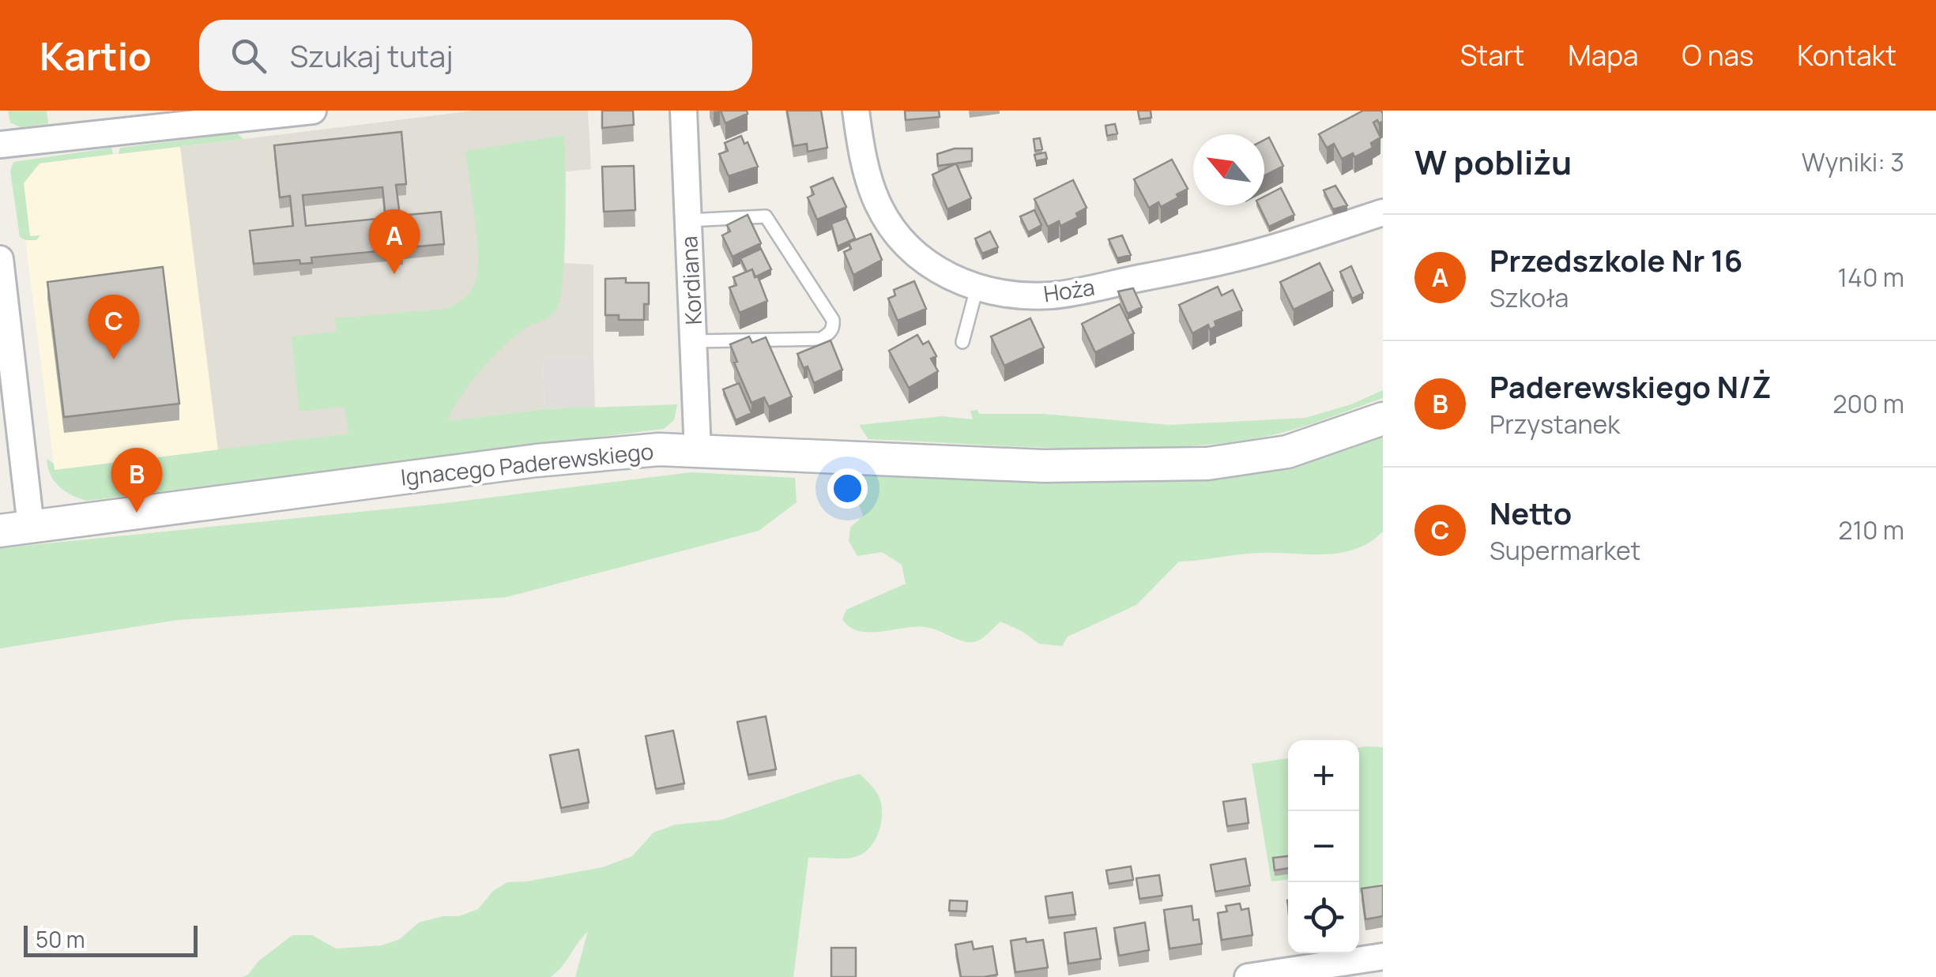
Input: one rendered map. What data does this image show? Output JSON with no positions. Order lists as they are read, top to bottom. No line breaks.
{"streets":{"street":["Kordiana","Hoża","Ignacego Paderewskiego"]},"crossings":[["Kordiana","Ignacego Paderewskiego"]],"scale_bar":"50 m","north":"top left","page":{"header":"Kartio","search":"Szukaj tutaj","nav":["Start","Mapa","O nas","Kontakt"],"heading":["W pobliżu","Wyniki: 3"],"pins":["A","C","B"],"list":[{"mark":"A","name":"Przedszkole Nr 16","note":"Szkoła","value":"140 m"},{"mark":"B","name":"Paderewskiego N/Ż","note":"Przystanek","value":"200 m"},{"mark":"C","name":"Netto","note":"Supermarket","value":"210 m"}],"map_buttons":["+","−"],"scale":"50 m"}}
